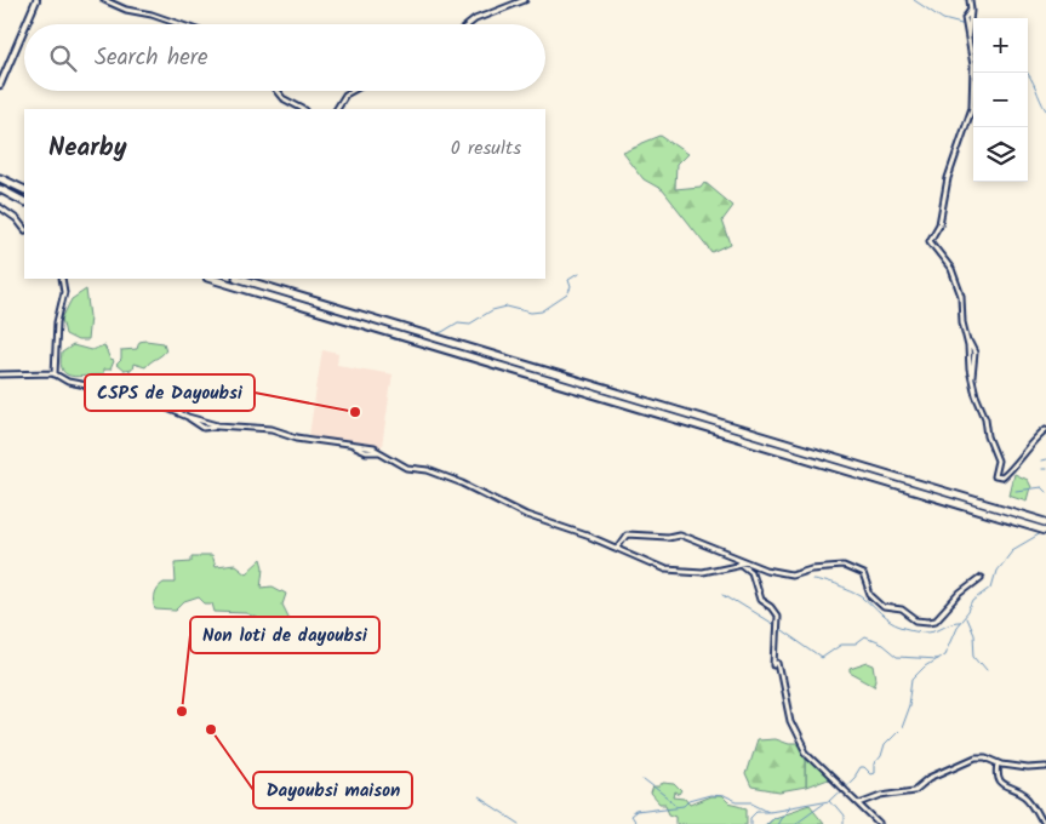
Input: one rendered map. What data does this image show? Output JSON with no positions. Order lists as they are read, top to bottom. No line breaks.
{"places":["CSPS de Dayoubsi","Non loti de dayoubsi","Dayoubsi maison"],"page":{"map_buttons":["+","−"],"search":"Search here","heading":["Nearby","0 results"]}}
